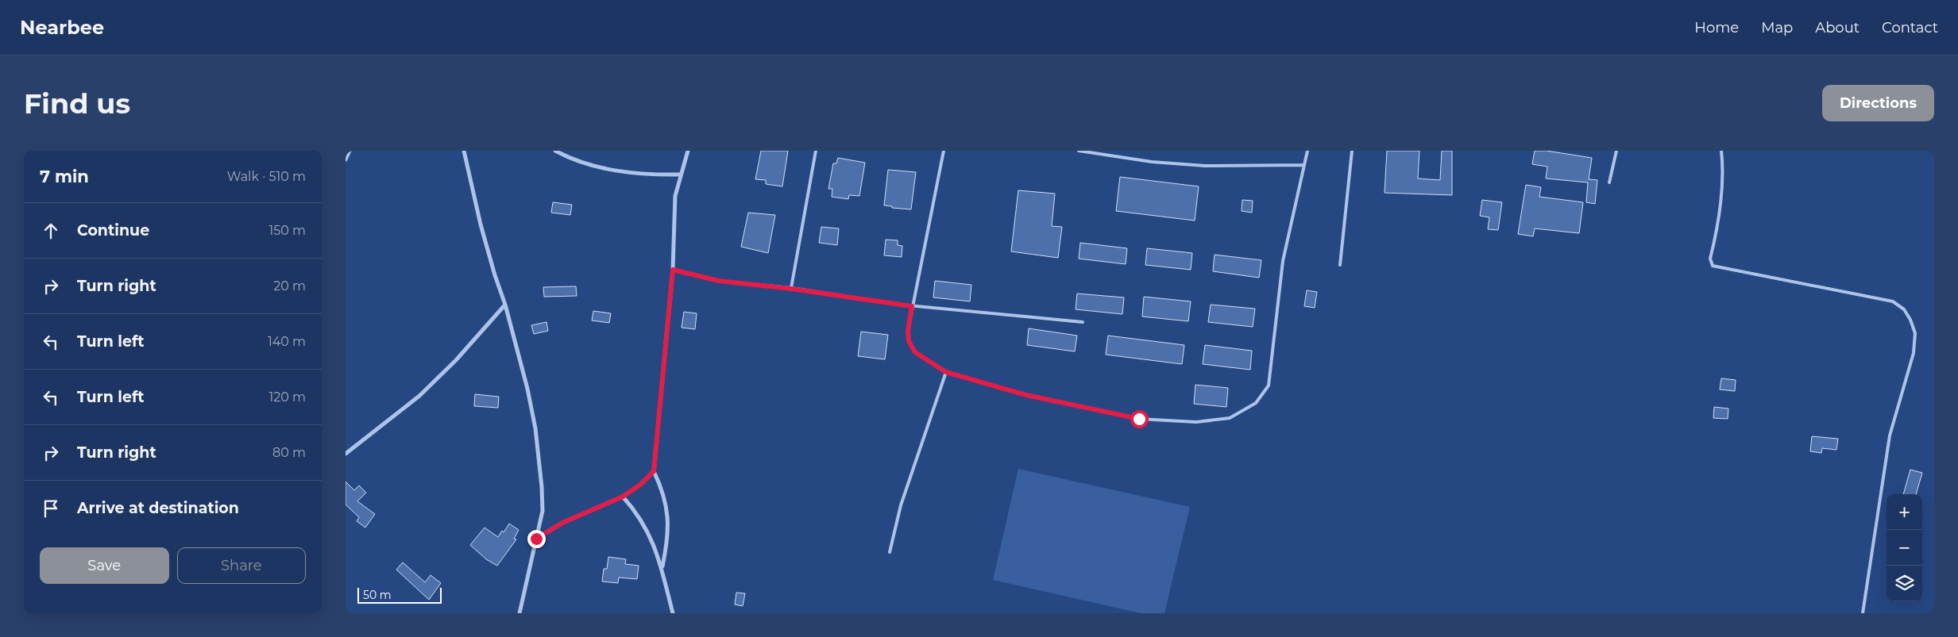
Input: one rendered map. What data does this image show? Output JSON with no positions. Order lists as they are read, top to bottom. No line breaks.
{"scale_bar":"50 m","page":{"header":"Nearbee","nav":["Home","Map","About","Contact"],"buttons":["Directions",["Save","Share"]],"title":"Find us","heading":["7 min","Walk · 510 m"],"list":[["Continue","150 m"],["Turn right","20 m"],["Turn left","140 m"],["Turn left","120 m"],["Turn right","80 m"],"Arrive at destination"],"map_buttons":["+","−"],"scale":"50 m"}}
